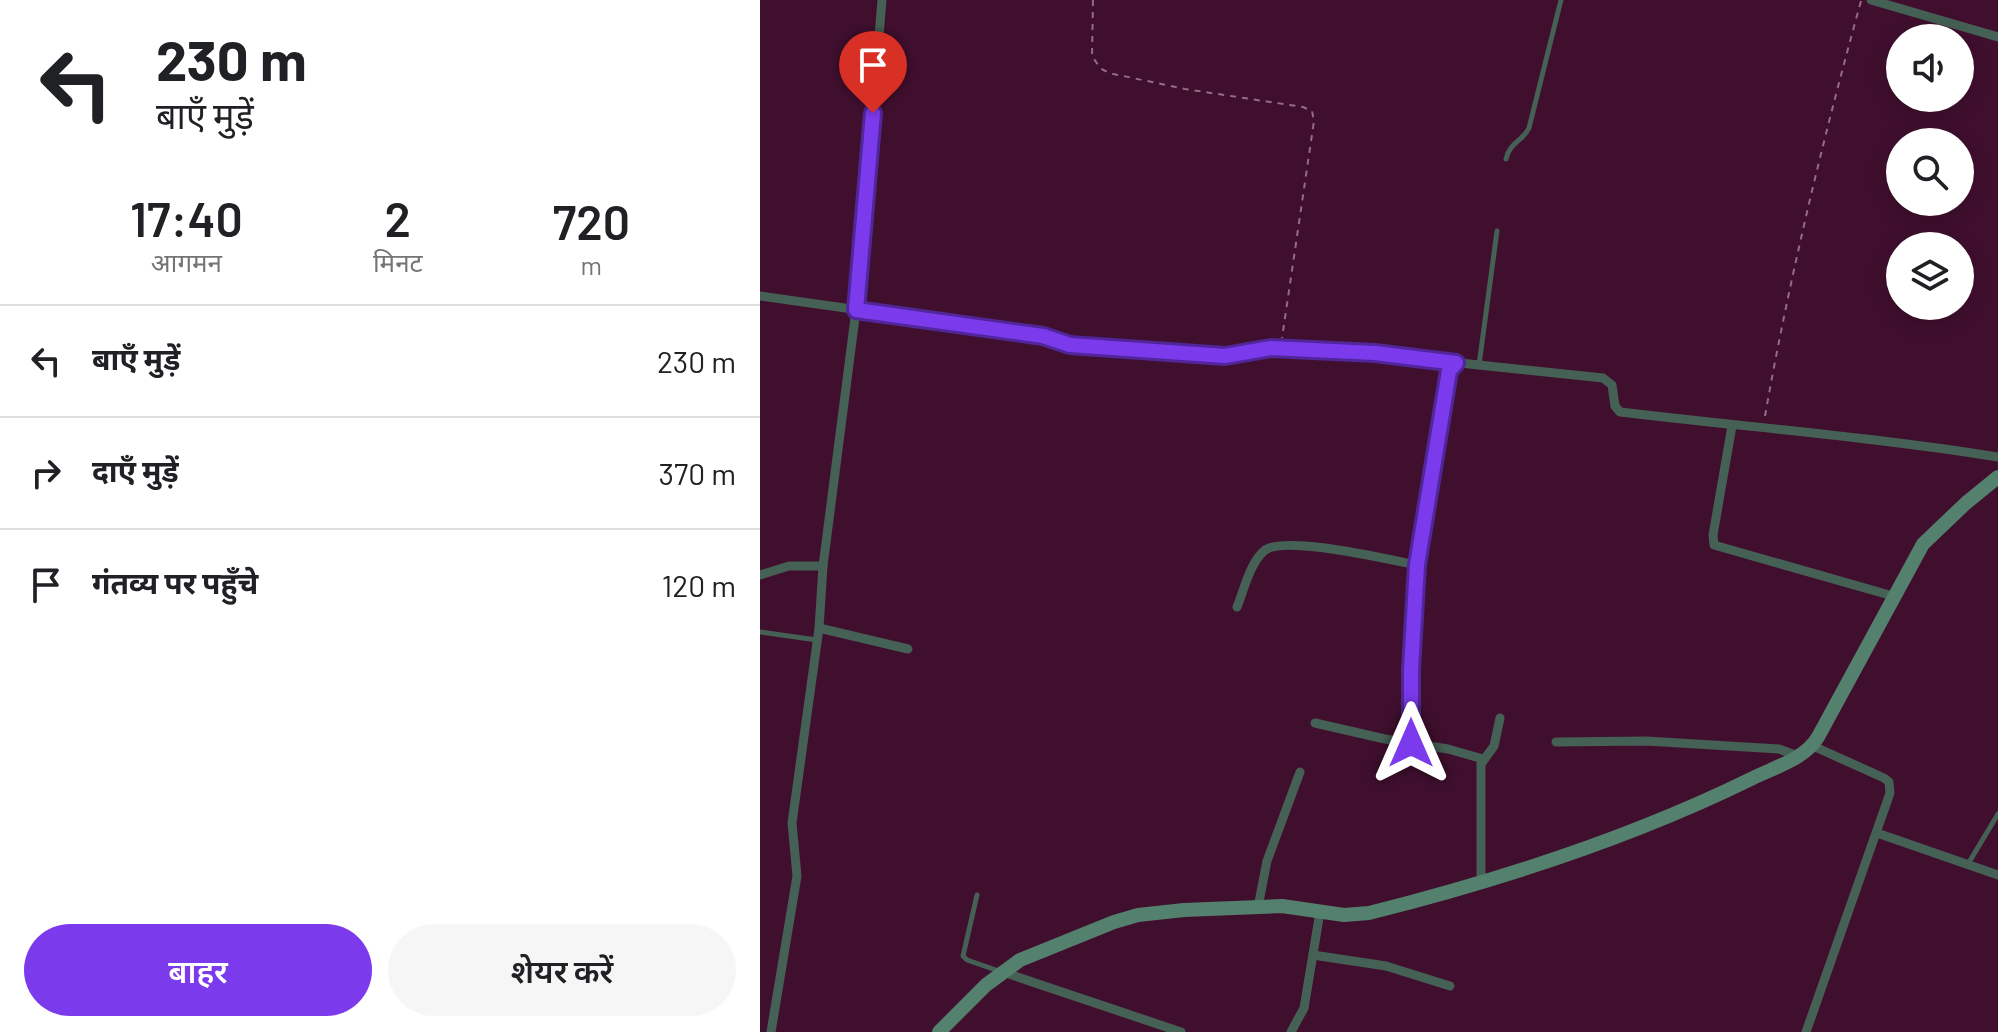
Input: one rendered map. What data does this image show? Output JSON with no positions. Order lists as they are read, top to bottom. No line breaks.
{"page":{"turn":["230 m","बाएँ मुड़ें"],"eta":["17:40","आगमन","2","मिनट","720","m"],"list":[{"name":"बाएँ मुड़ें","value":"230 m"},{"name":"दाएँ मुड़ें","value":"370 m"},{"name":"गंतव्य पर पहुँचे","value":"120 m"}],"buttons":["बाहर","शेयर करें"]}}
